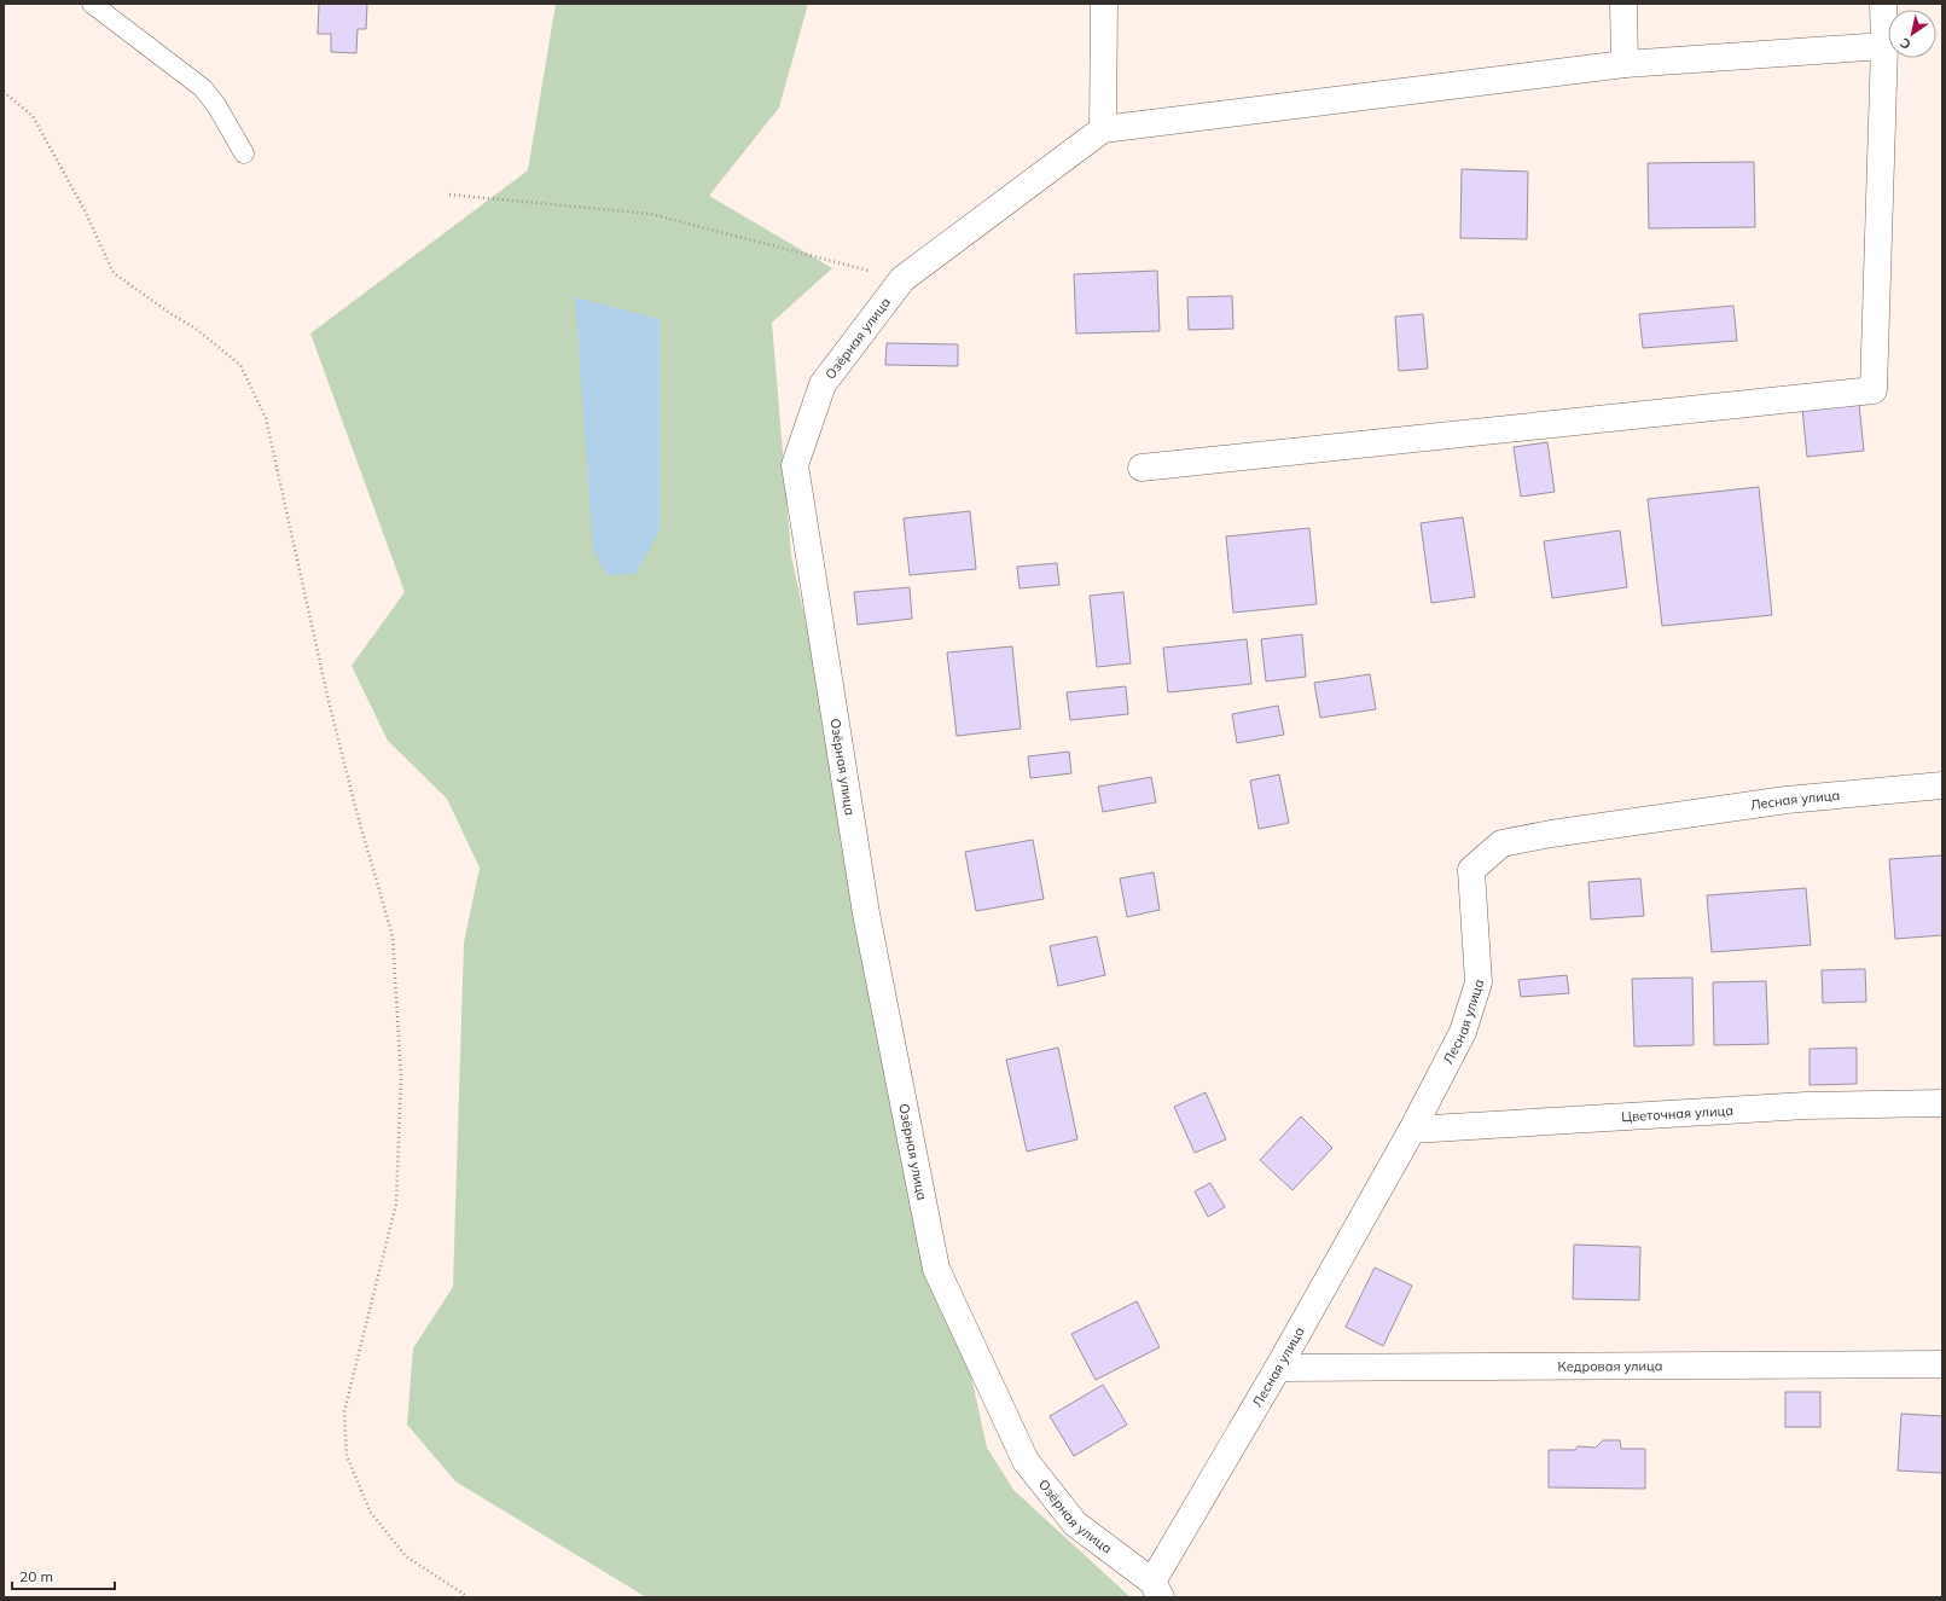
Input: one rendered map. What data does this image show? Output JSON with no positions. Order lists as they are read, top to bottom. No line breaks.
{"streets":{"street":["Озёрная улица","Лесная улица","Цветочная улица","Кедровая улица"]},"crossings":[["Озёрная улица","Лесная улица"],["Лесная улица","Цветочная улица"],["Лесная улица","Кедровая улица"]],"scale_bar":"20 m","north":"bottom left"}
